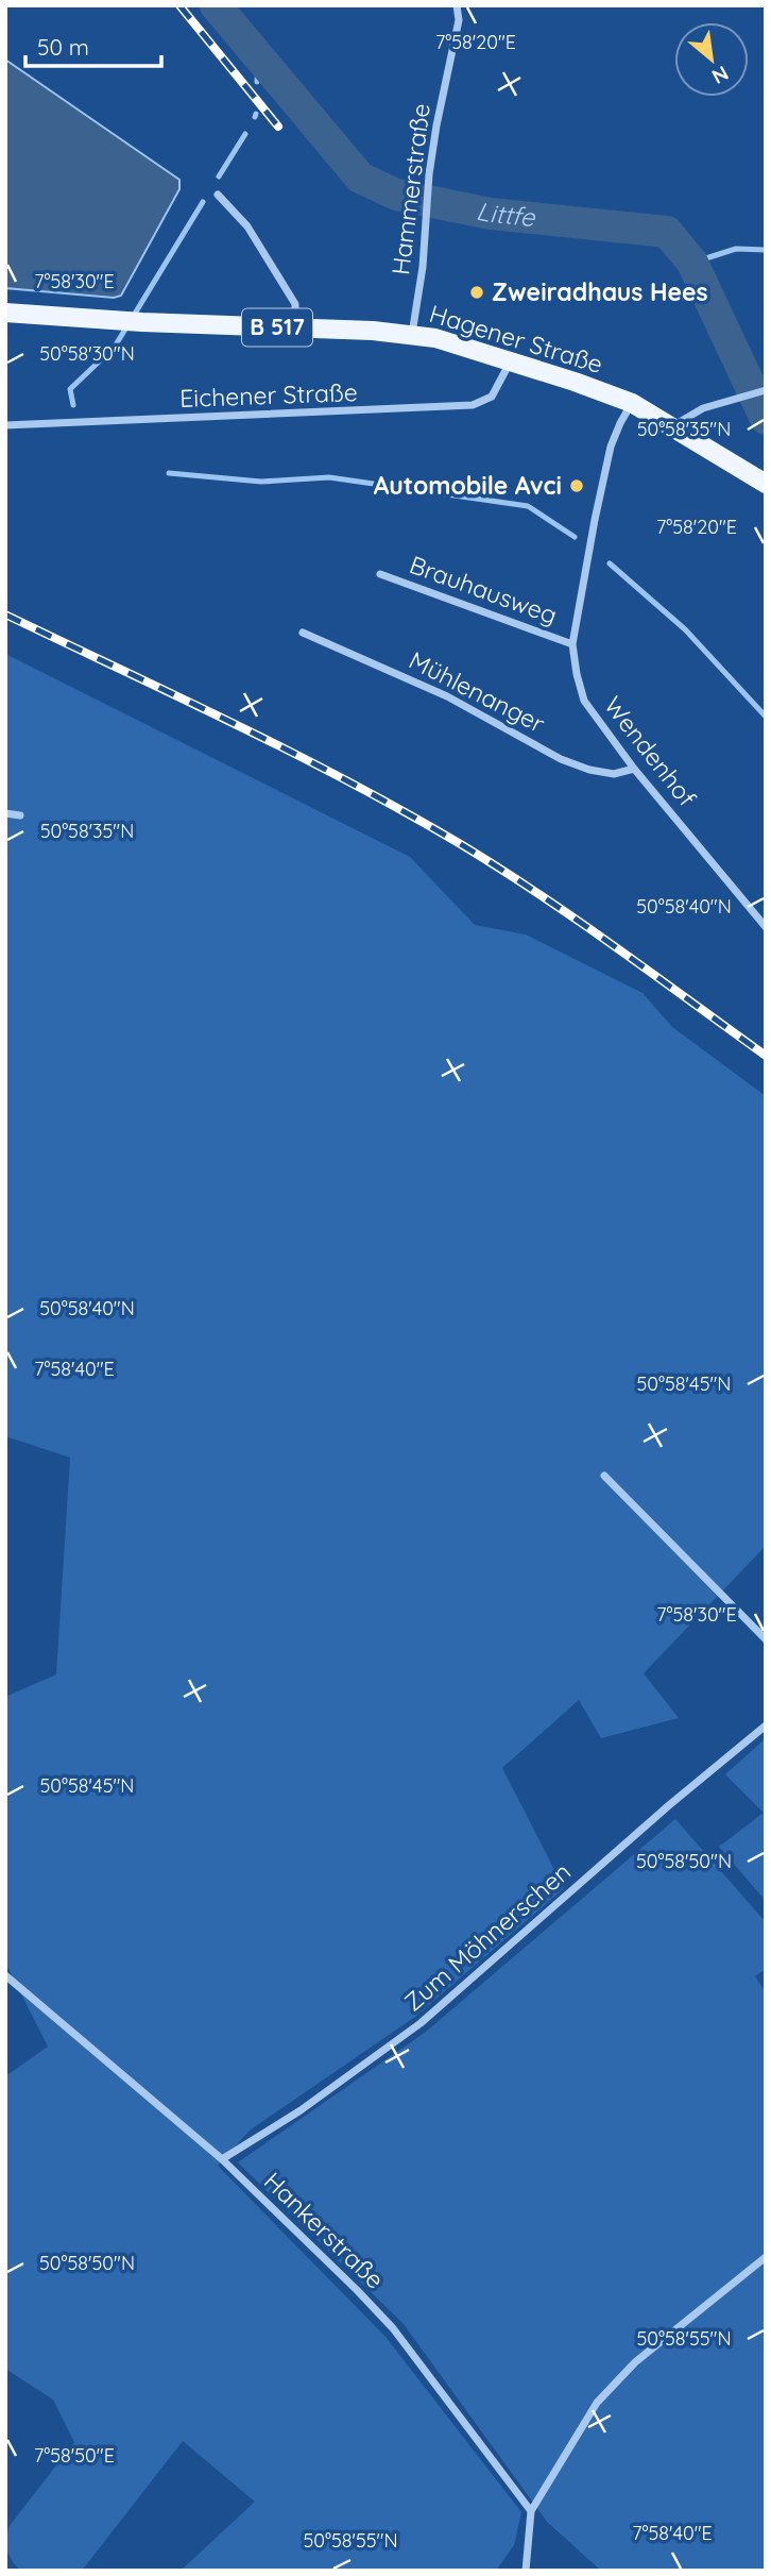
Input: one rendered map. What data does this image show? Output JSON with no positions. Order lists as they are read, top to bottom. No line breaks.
{"streets":{"main road":["B 517","Hagener Straße"],"street":["Hammerstraße","Eichener Straße","Brauhausweg","Mühlenanger","Wendenhof","Zum Möhnerschen","Hankerstraße"]},"crossings":[["Hammerstraße","Hagener Straße"],["Hagener Straße","Eichener Straße"],["Hagener Straße","Wendenhof"],["Brauhausweg","Wendenhof"],["Mühlenanger","Wendenhof"],["Zum Möhnerschen","Hankerstraße"]],"water":["Littfe"],"places":["Zweiradhaus Hees","Automobile Avci"],"scale_bar":"50 m","north":"bottom right","coordinates":["7°58'20\"E","7°58'30\"E","50°58'30\"N","50°58'35\"N","50°58'40\"N","7°58'40\"E","50°58'45\"N","50°58'50\"N","50°58'55\"N","7°58'50\"E"]}
